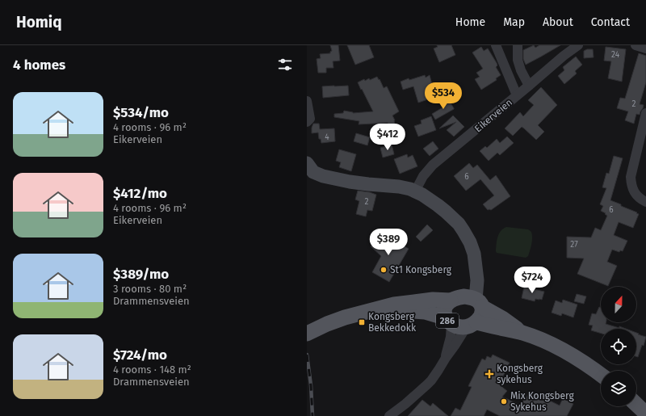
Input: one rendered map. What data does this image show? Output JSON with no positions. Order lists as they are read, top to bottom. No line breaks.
{"streets":{"main road":["286"],"street":["Eikerveien"]},"places":{"other":["St1 Kongsberg","Mix Kongsberg Sykehus"],"transit":["Kongsberg Bekkedokk"],"health":["Kongsberg sykehus"]},"house_numbers":["24","2","4","6","2","6","27"],"north":"top","page":{"header":"Homiq","nav":["Home","Map","About","Contact"],"heading":"4 homes","price":["$534","$412","$389","$724"],"list":[{"name":"$534/mo","note":"4 rooms · 96 m² · Eikerveien"},{"name":"$412/mo","note":"4 rooms · 96 m² · Eikerveien"},{"name":"$389/mo","note":"3 rooms · 80 m² · Drammensveien"},{"name":"$724/mo","note":"4 rooms · 148 m² · Drammensveien"}]}}
